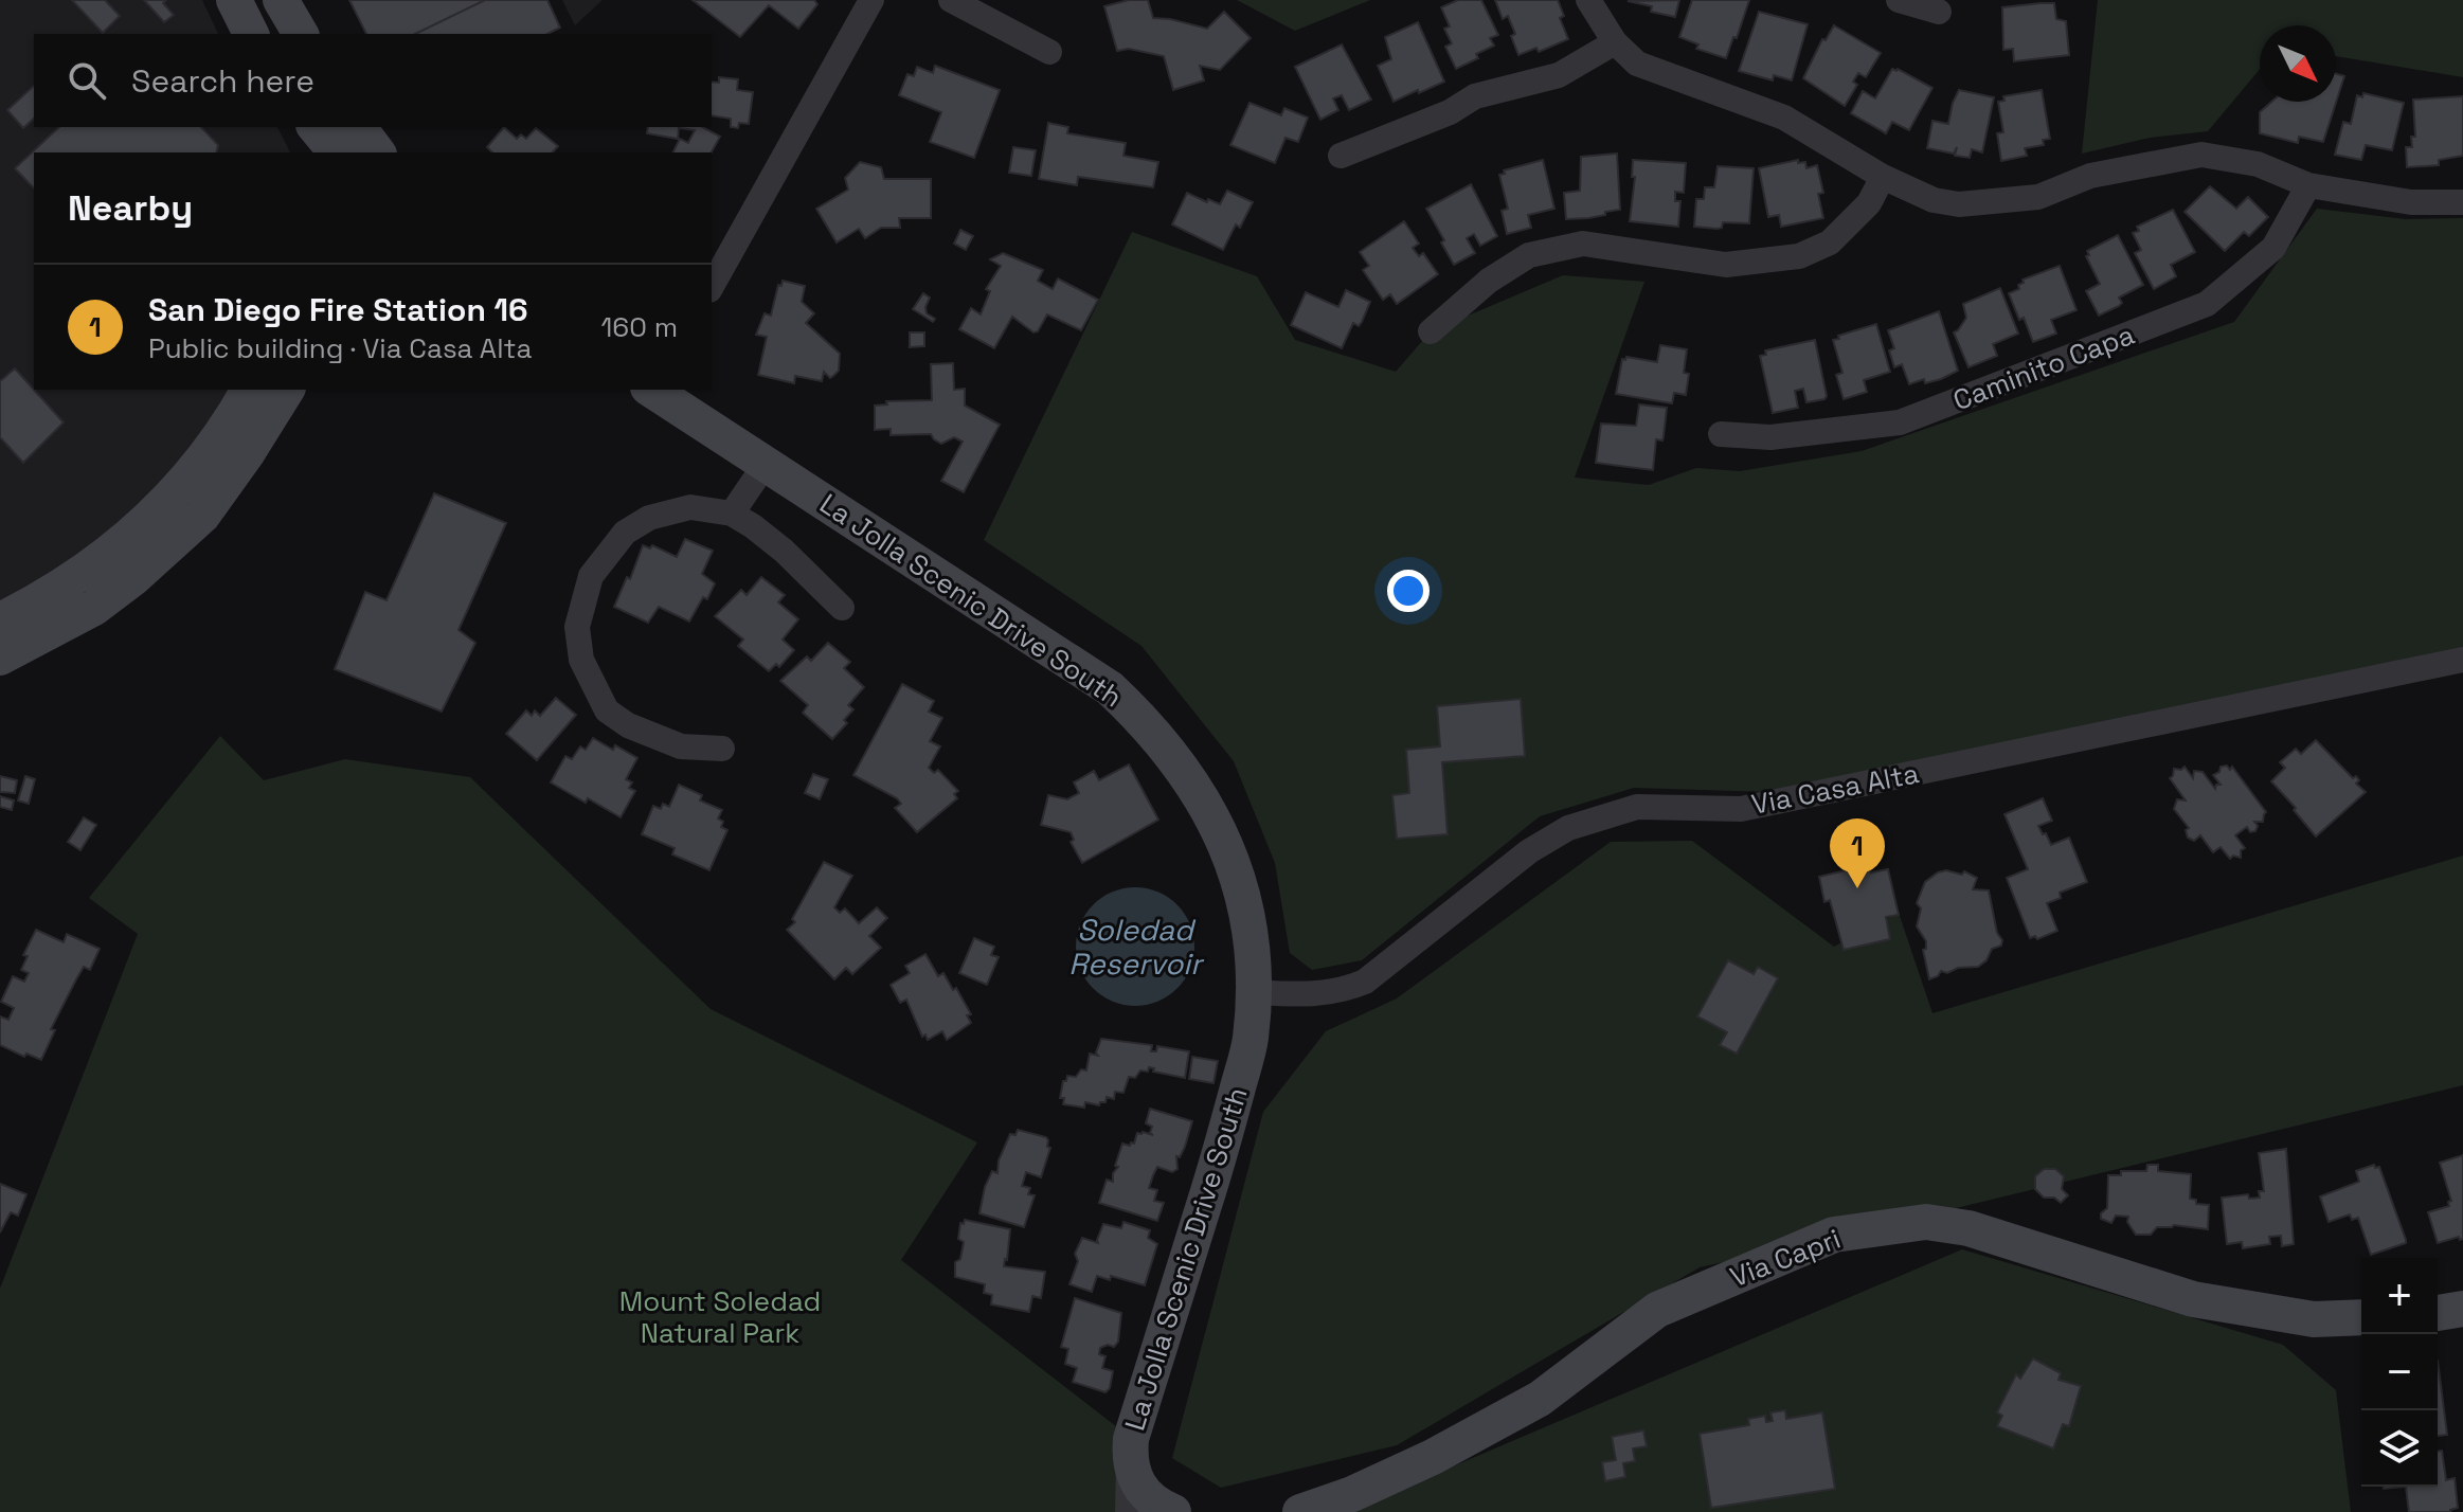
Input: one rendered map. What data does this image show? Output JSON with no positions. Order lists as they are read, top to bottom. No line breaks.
{"streets":{"street":["Caminito Capa","La Jolla Scenic Drive South","Via Casa Alta","Via Capri"]},"crossings":[["La Jolla Scenic Drive South","Via Casa Alta"]],"water":["Soledad Reservoir"],"parks":["Mount Soledad Natural Park"],"north":"bottom right","page":{"search":"Search here","heading":"Nearby","list":[{"mark":"1","name":"San Diego Fire Station 16","note":"Public building · Via Casa Alta","value":"160 m"}],"pins":"1","map_buttons":["+","−"]}}
